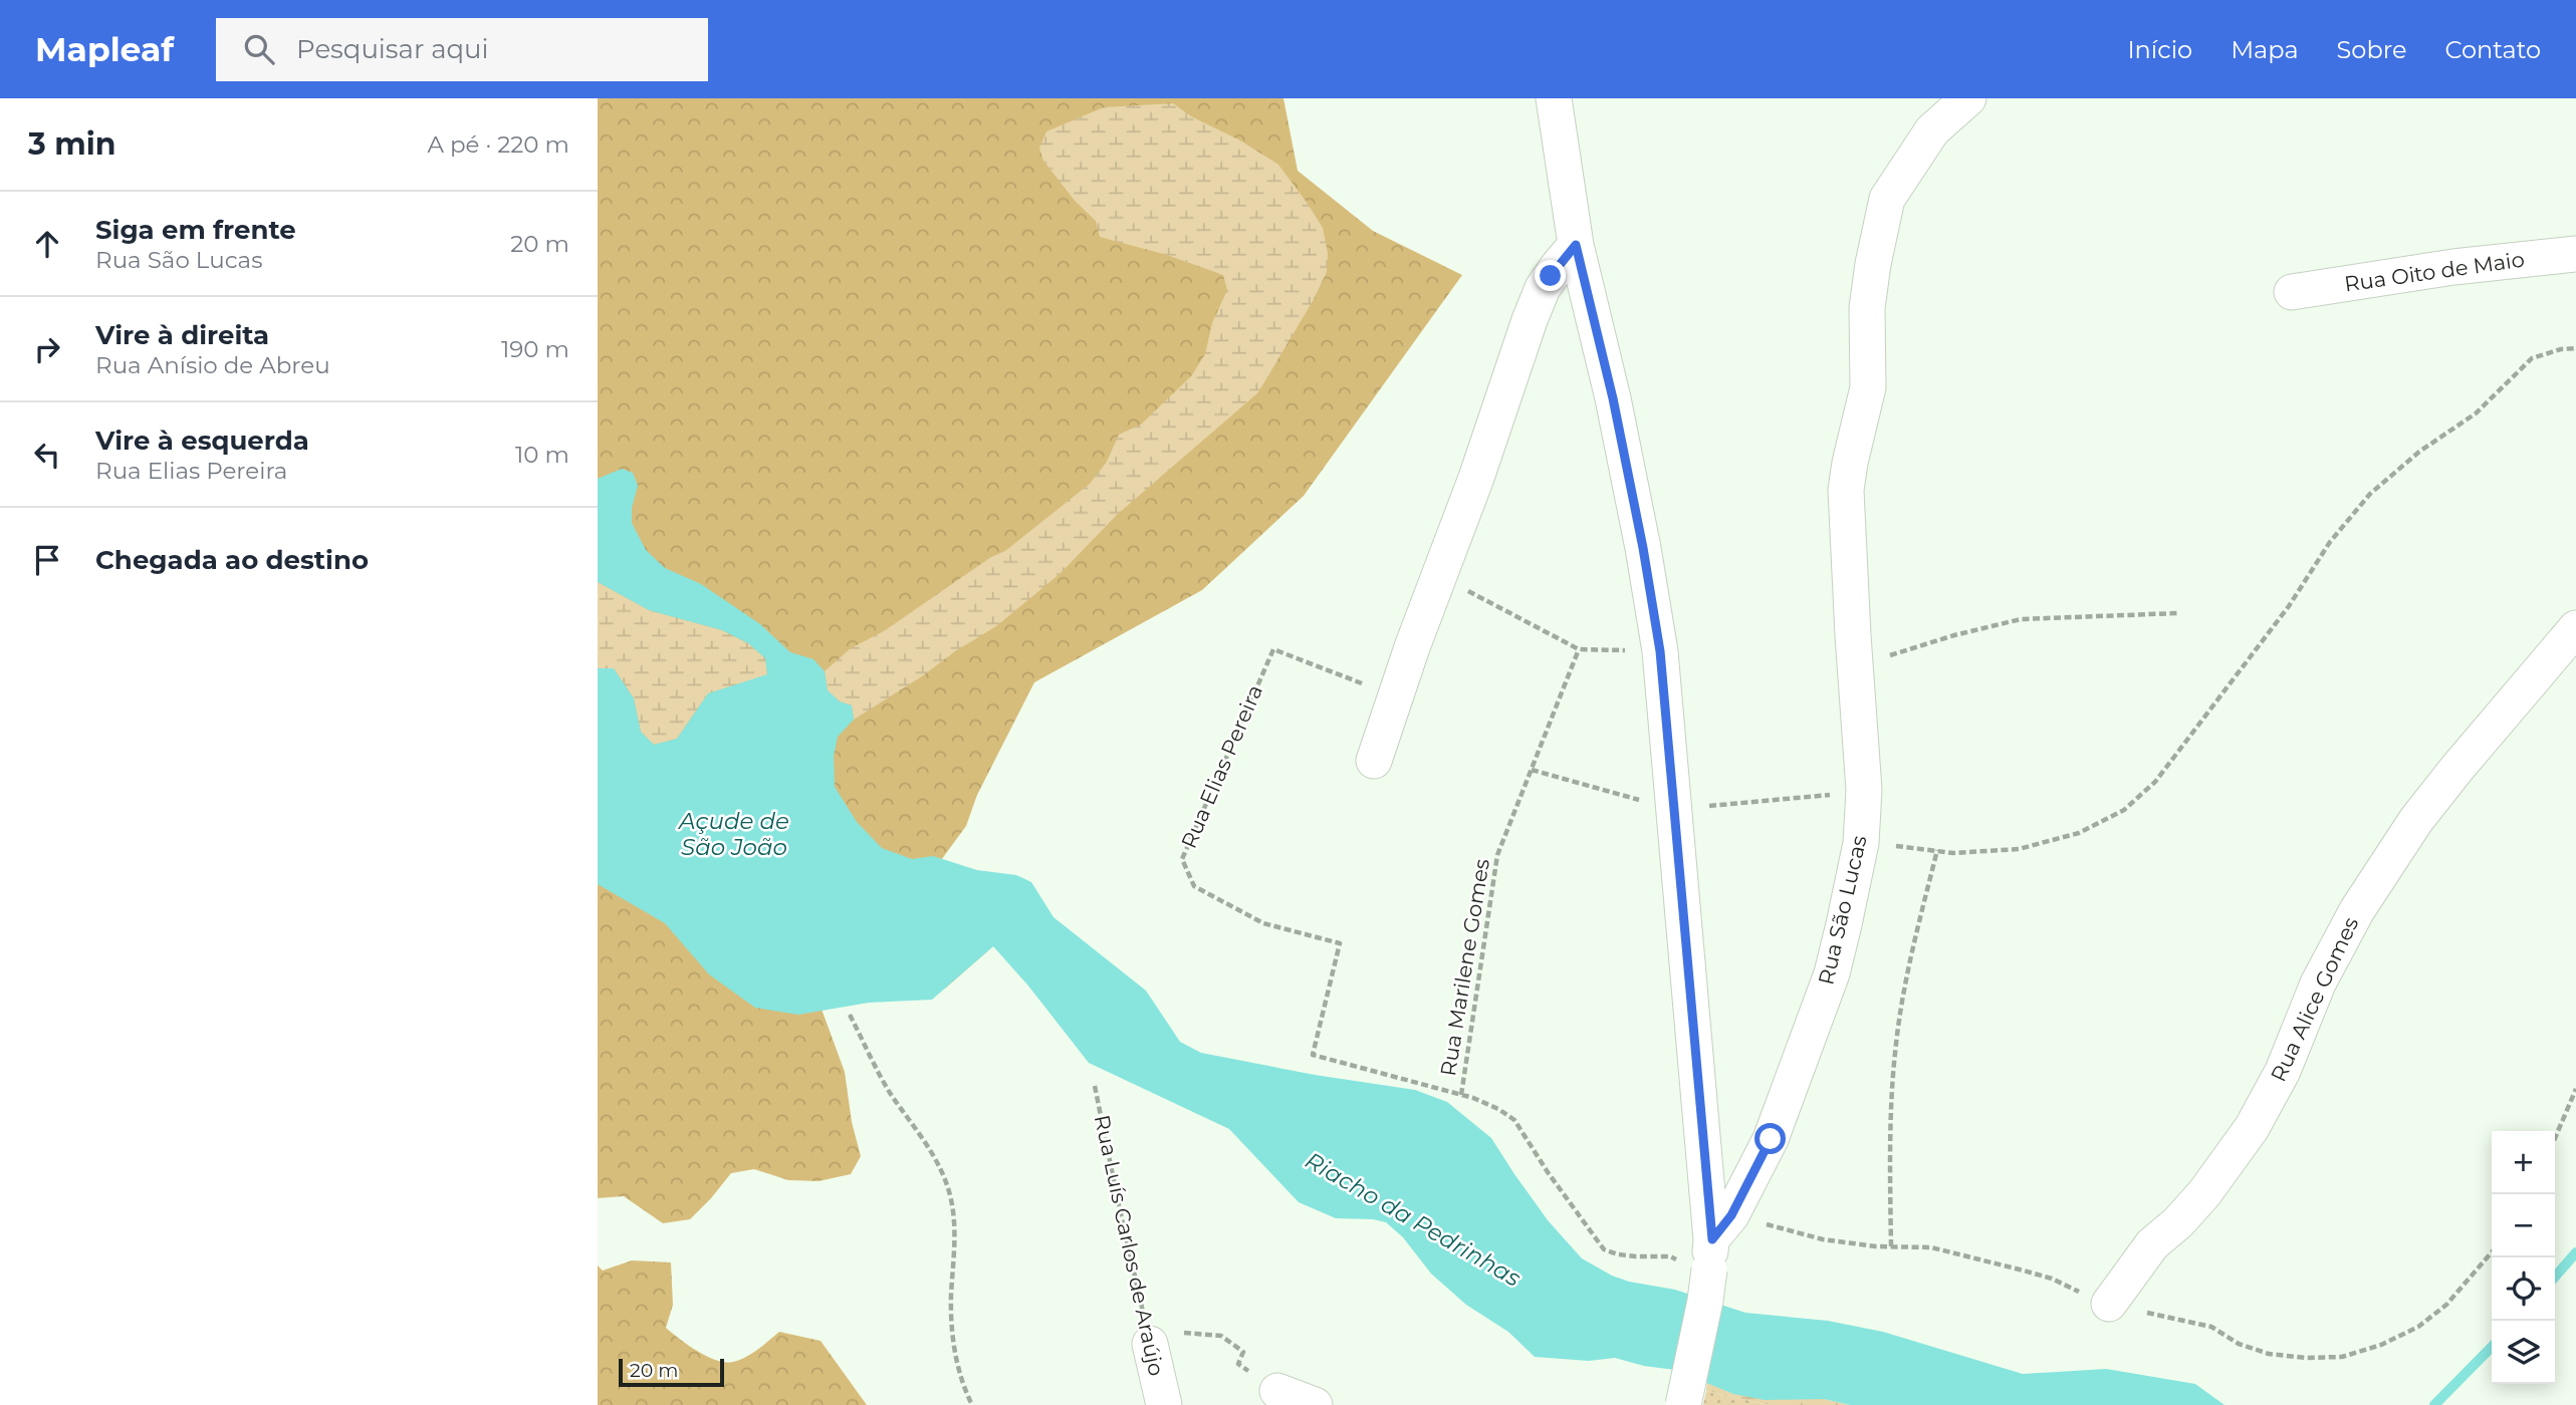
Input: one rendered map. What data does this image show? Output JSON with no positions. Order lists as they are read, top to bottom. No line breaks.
{"streets":{"street":["Rua Oito de Maio","Rua São Lucas","Rua Alice Gomes","Rua Luís Carlos de Araújo"],"path":["Rua Elias Pereira","Rua Marilene Gomes"]},"crossings":[["Rua Elias Pereira","Rua São Lucas"],["Rua Elias Pereira","Rua Marilene Gomes"]],"water":["Açude de São João","Riacho da Pedrinhas"],"scale_bar":"20 m","page":{"header":"Mapleaf","search":"Pesquisar aqui","nav":["Início","Mapa","Sobre","Contato"],"heading":["3 min","A pé · 220 m"],"list":[["Siga em frente","Rua São Lucas","20 m"],["Vire à direita","Rua Anísio de Abreu","190 m"],["Vire à esquerda","Rua Elias Pereira","10 m"],"Chegada ao destino"],"map_buttons":["+","−"],"scale":"20 m"}}
